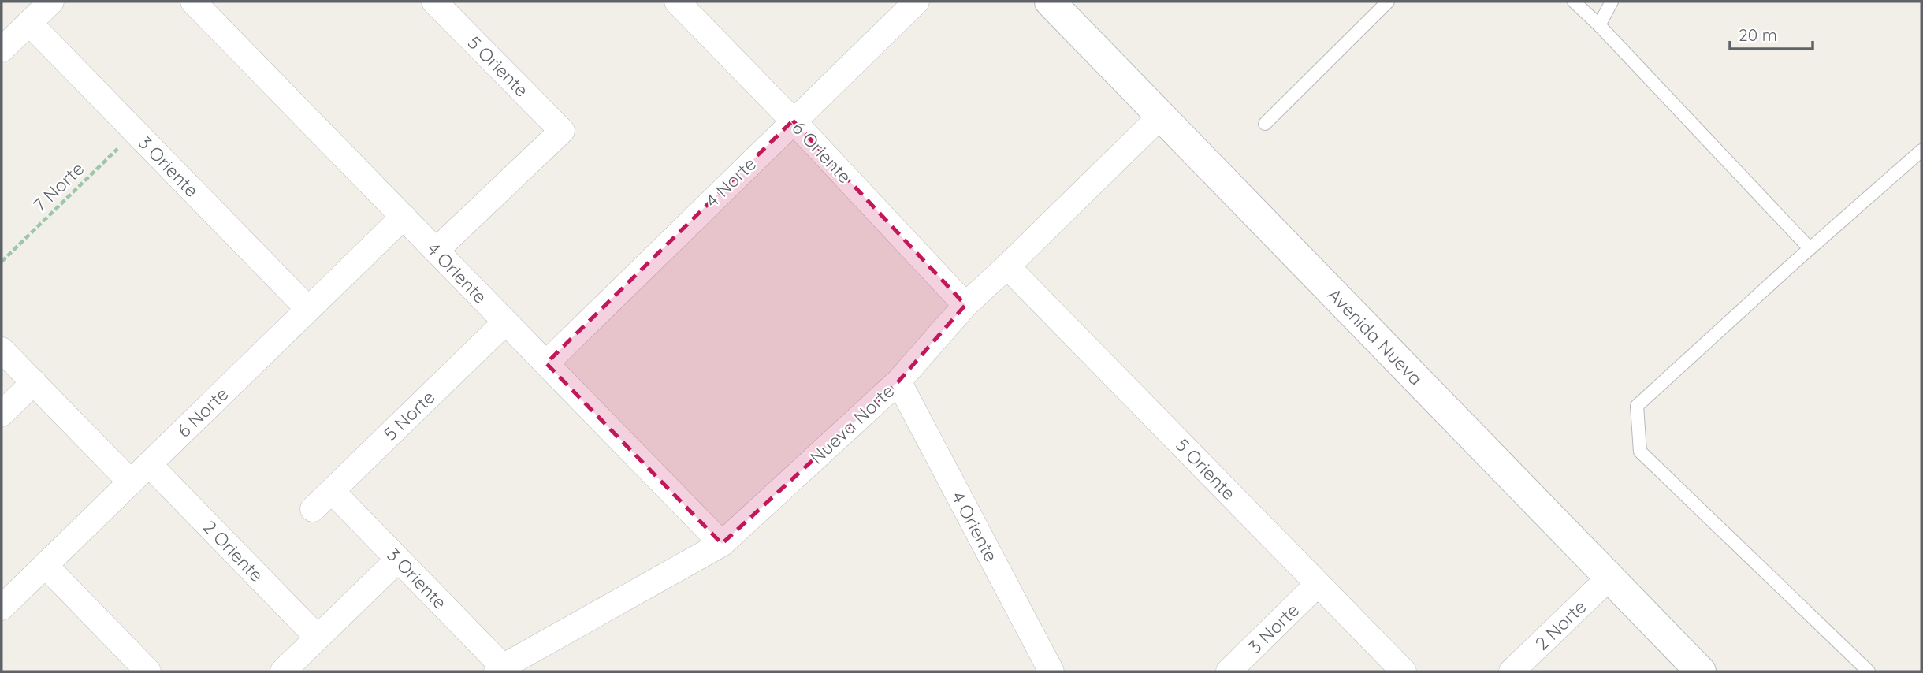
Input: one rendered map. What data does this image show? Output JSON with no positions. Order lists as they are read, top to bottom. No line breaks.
{"streets":{"street":["5 Oriente","6 Oriente","3 Oriente","4 Norte","4 Oriente","Avenida Nueva","6 Norte","5 Norte","Nueva Norte","2 Oriente","2 Norte","3 Norte"],"path":["7 Norte"]},"crossings":[["5 Oriente","4 Oriente"],["5 Oriente","Nueva Norte"],["5 Oriente","3 Norte"],["6 Oriente","4 Norte"],["6 Oriente","Nueva Norte"],["3 Oriente","7 Norte"],["3 Oriente","6 Norte"],["3 Oriente","5 Norte"],["3 Oriente","Nueva Norte"],["4 Norte","4 Oriente"],["4 Oriente","6 Norte"],["4 Oriente","5 Norte"],["4 Oriente","Nueva Norte"],["Avenida Nueva","Nueva Norte"],["Avenida Nueva","2 Norte"],["6 Norte","2 Oriente"]],"scale_bar":"20 m"}
